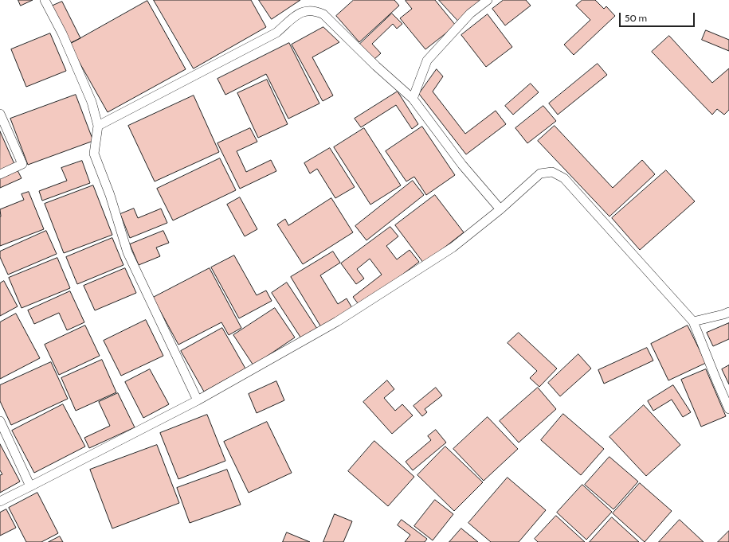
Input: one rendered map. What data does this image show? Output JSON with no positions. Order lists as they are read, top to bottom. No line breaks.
{"scale_bar":"50 m"}
